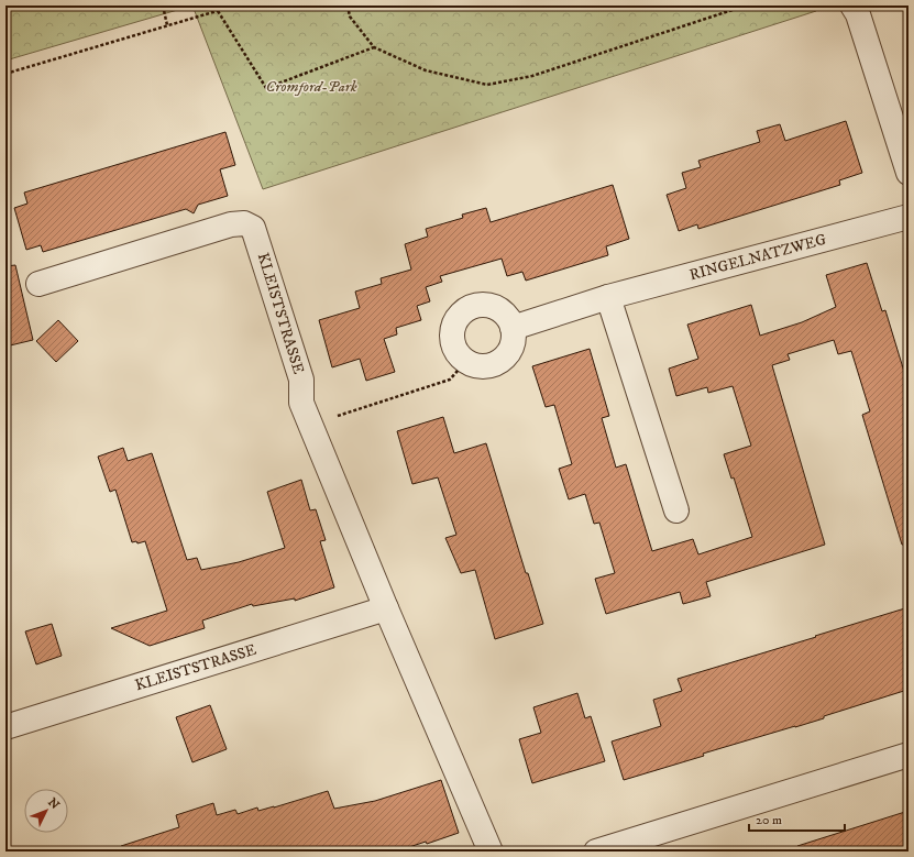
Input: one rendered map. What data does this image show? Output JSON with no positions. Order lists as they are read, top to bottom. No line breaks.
{"streets":{"street":["RINGELNATZWEG","KLEISTSTRASSE"]},"parks":["Cromford-Park"],"scale_bar":"20 m","north":"top right"}
